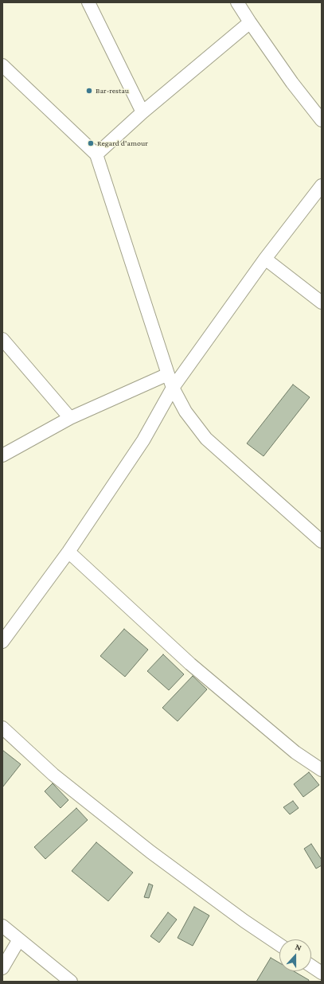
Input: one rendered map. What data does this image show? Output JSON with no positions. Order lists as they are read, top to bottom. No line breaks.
{"places":["Bar-restau","Regard d'amour"],"north":"top"}
